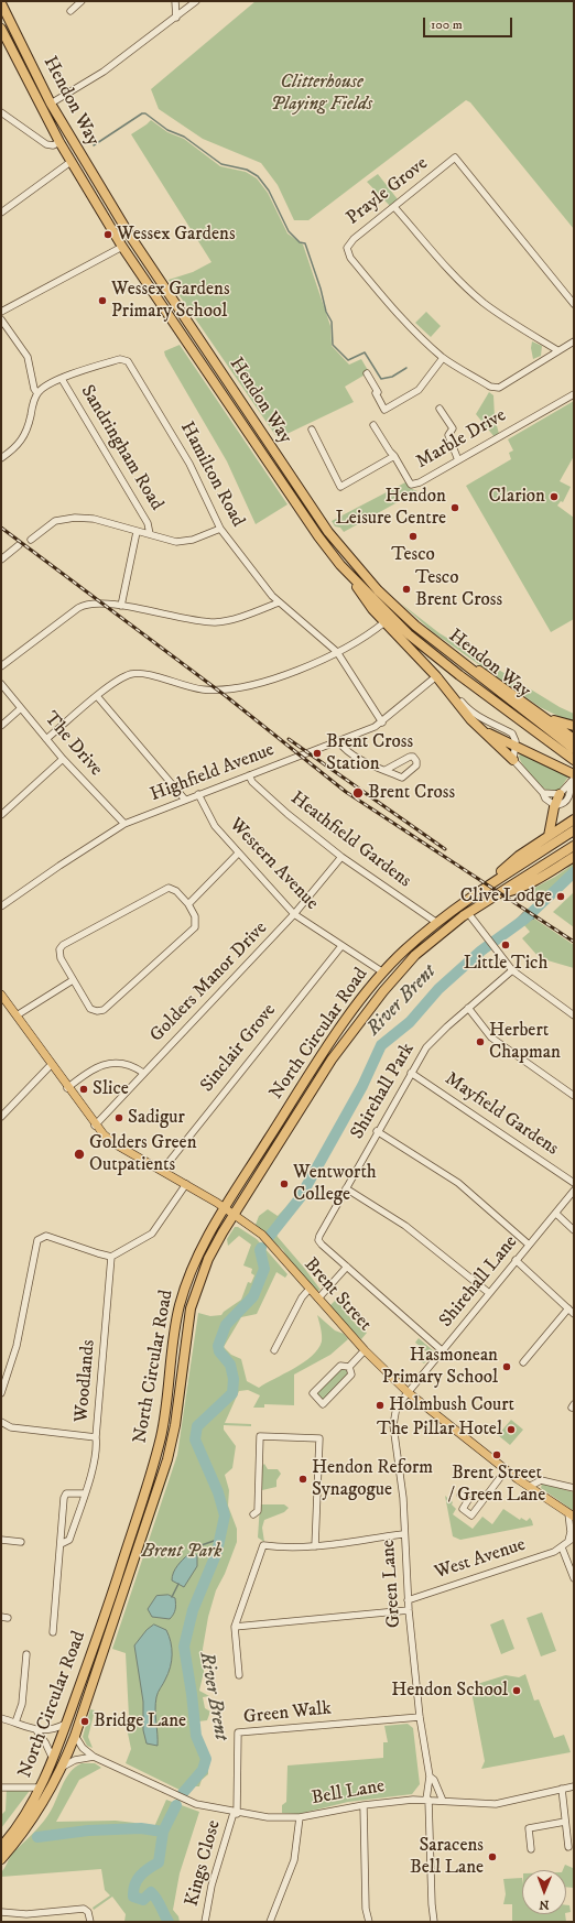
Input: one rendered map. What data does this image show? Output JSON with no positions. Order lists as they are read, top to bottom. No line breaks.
{"streets":{"highway":["Hendon Way","North Circular Road"],"main road":["Brent Street"],"street":["Prayle Grove","Marble Drive","Sandringham Road","Hamilton Road","The Drive","Highfield Avenue","Heathfield Gardens","Western Avenue","Golders Manor Drive","Sinclair Grove","Shirehall Park","Mayfield Gardens","Shirehall Lane","Woodlands","West Avenue","Green Lane","Green Walk","Bell Lane","Kings Close"]},"crossings":[["Sandringham Road","Hamilton Road"],["Hamilton Road","Highfield Avenue"],["The Drive","Highfield Avenue"],["Highfield Avenue","Heathfield Gardens"],["Highfield Avenue","Western Avenue"],["Heathfield Gardens","Golders Manor Drive"],["Heathfield Gardens","North Circular Road"],["Western Avenue","Golders Manor Drive"],["Western Avenue","North Circular Road"],["Western Avenue","Sinclair Grove"],["Golders Manor Drive","Brent Street"],["North Circular Road","Brent Street"],["Sinclair Grove","Brent Street"],["Shirehall Park","Mayfield Gardens"],["Shirehall Park","Shirehall Lane"],["Shirehall Lane","Brent Street"],["Shirehall Lane","Green Lane"],["Brent Street","Green Lane"],["West Avenue","Green Lane"],["Green Lane","Green Walk"],["Green Lane","Bell Lane"],["Green Walk","Bell Lane"],["Green Walk","Kings Close"],["Bell Lane","Kings Close"]],"water":["River Brent"],"parks":["Clitterhouse Playing Fields","Brent Park"],"places":["Wessex Gardens","Wessex Gardens Primary School","Clarion","Hendon Leisure Centre","Tesco","Tesco Brent Cross","Brent Cross Station","Brent Cross","Clive Lodge","Little Tich","Herbert Chapman","Slice","Sadigur","Golders Green Outpatients","Wentworth College","Hasmonean Primary School","Holmbush Court","The Pillar Hotel","Brent Street / Green Lane","Hendon Reform Synagogue","Hendon School","Bridge Lane","Saracens Bell Lane"],"scale_bar":"100 m","north":"bottom"}
